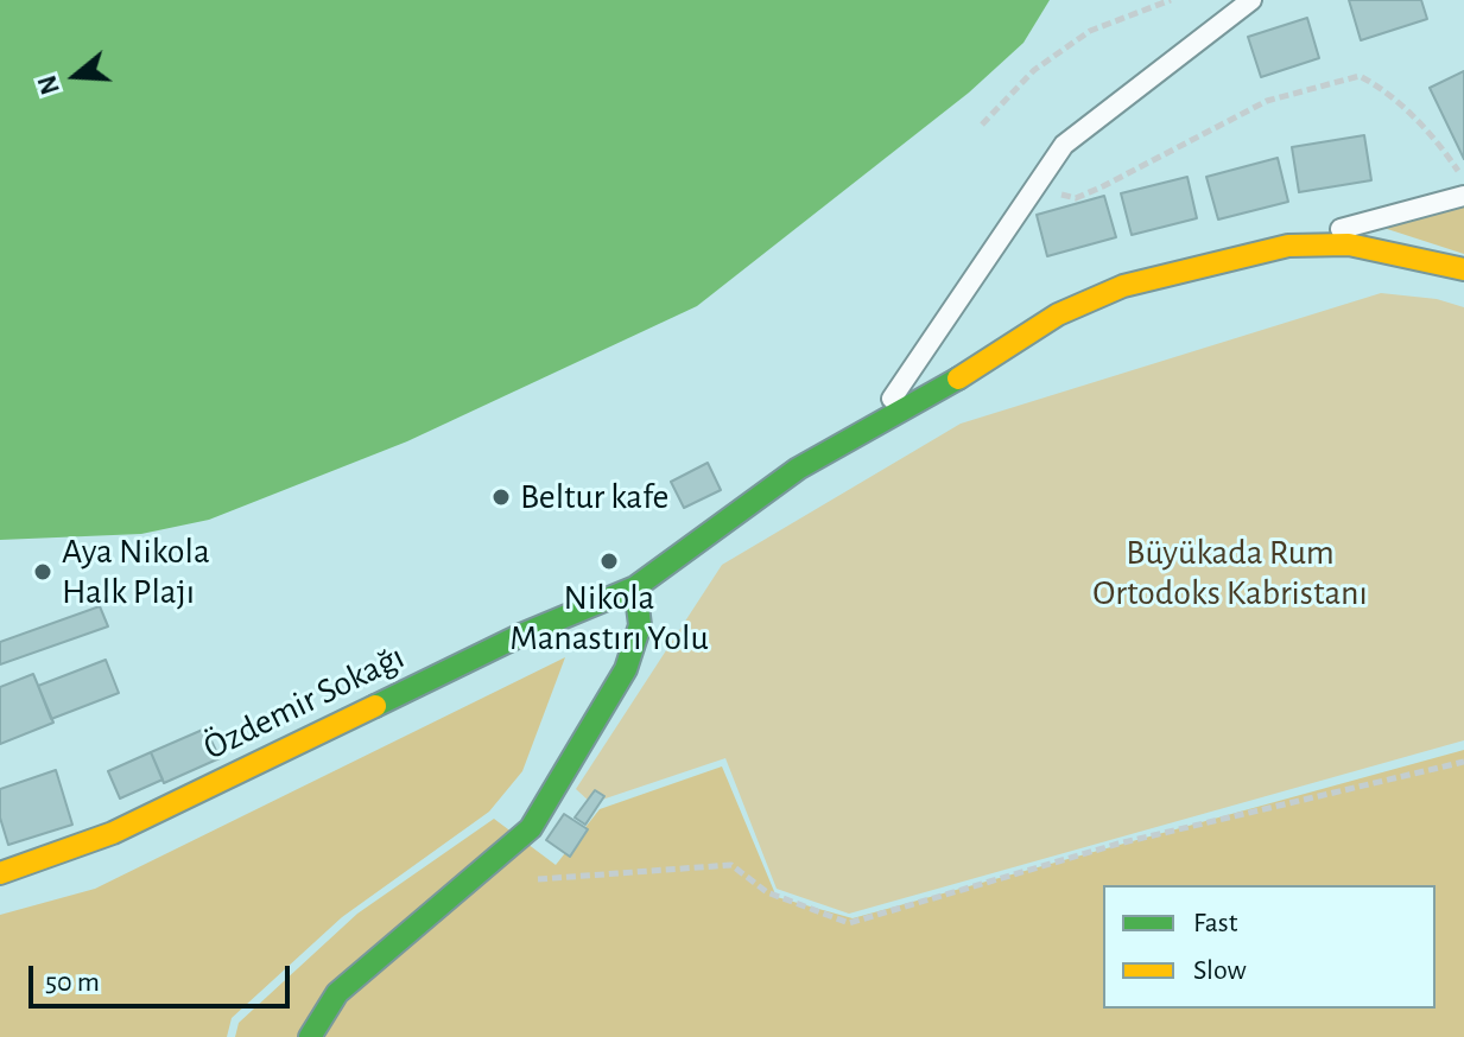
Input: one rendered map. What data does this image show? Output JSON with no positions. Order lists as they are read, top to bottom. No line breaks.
{"streets":{"street":["Özdemir Sokağı"]},"parks":["Büyükada Rum Ortodoks Kabristanı"],"places":["Beltur kafe","Nikola Manastırı Yolu","Aya Nikola Halk Plajı"],"legend":["Fast","Slow"],"scale_bar":"50 m","north":"left"}
